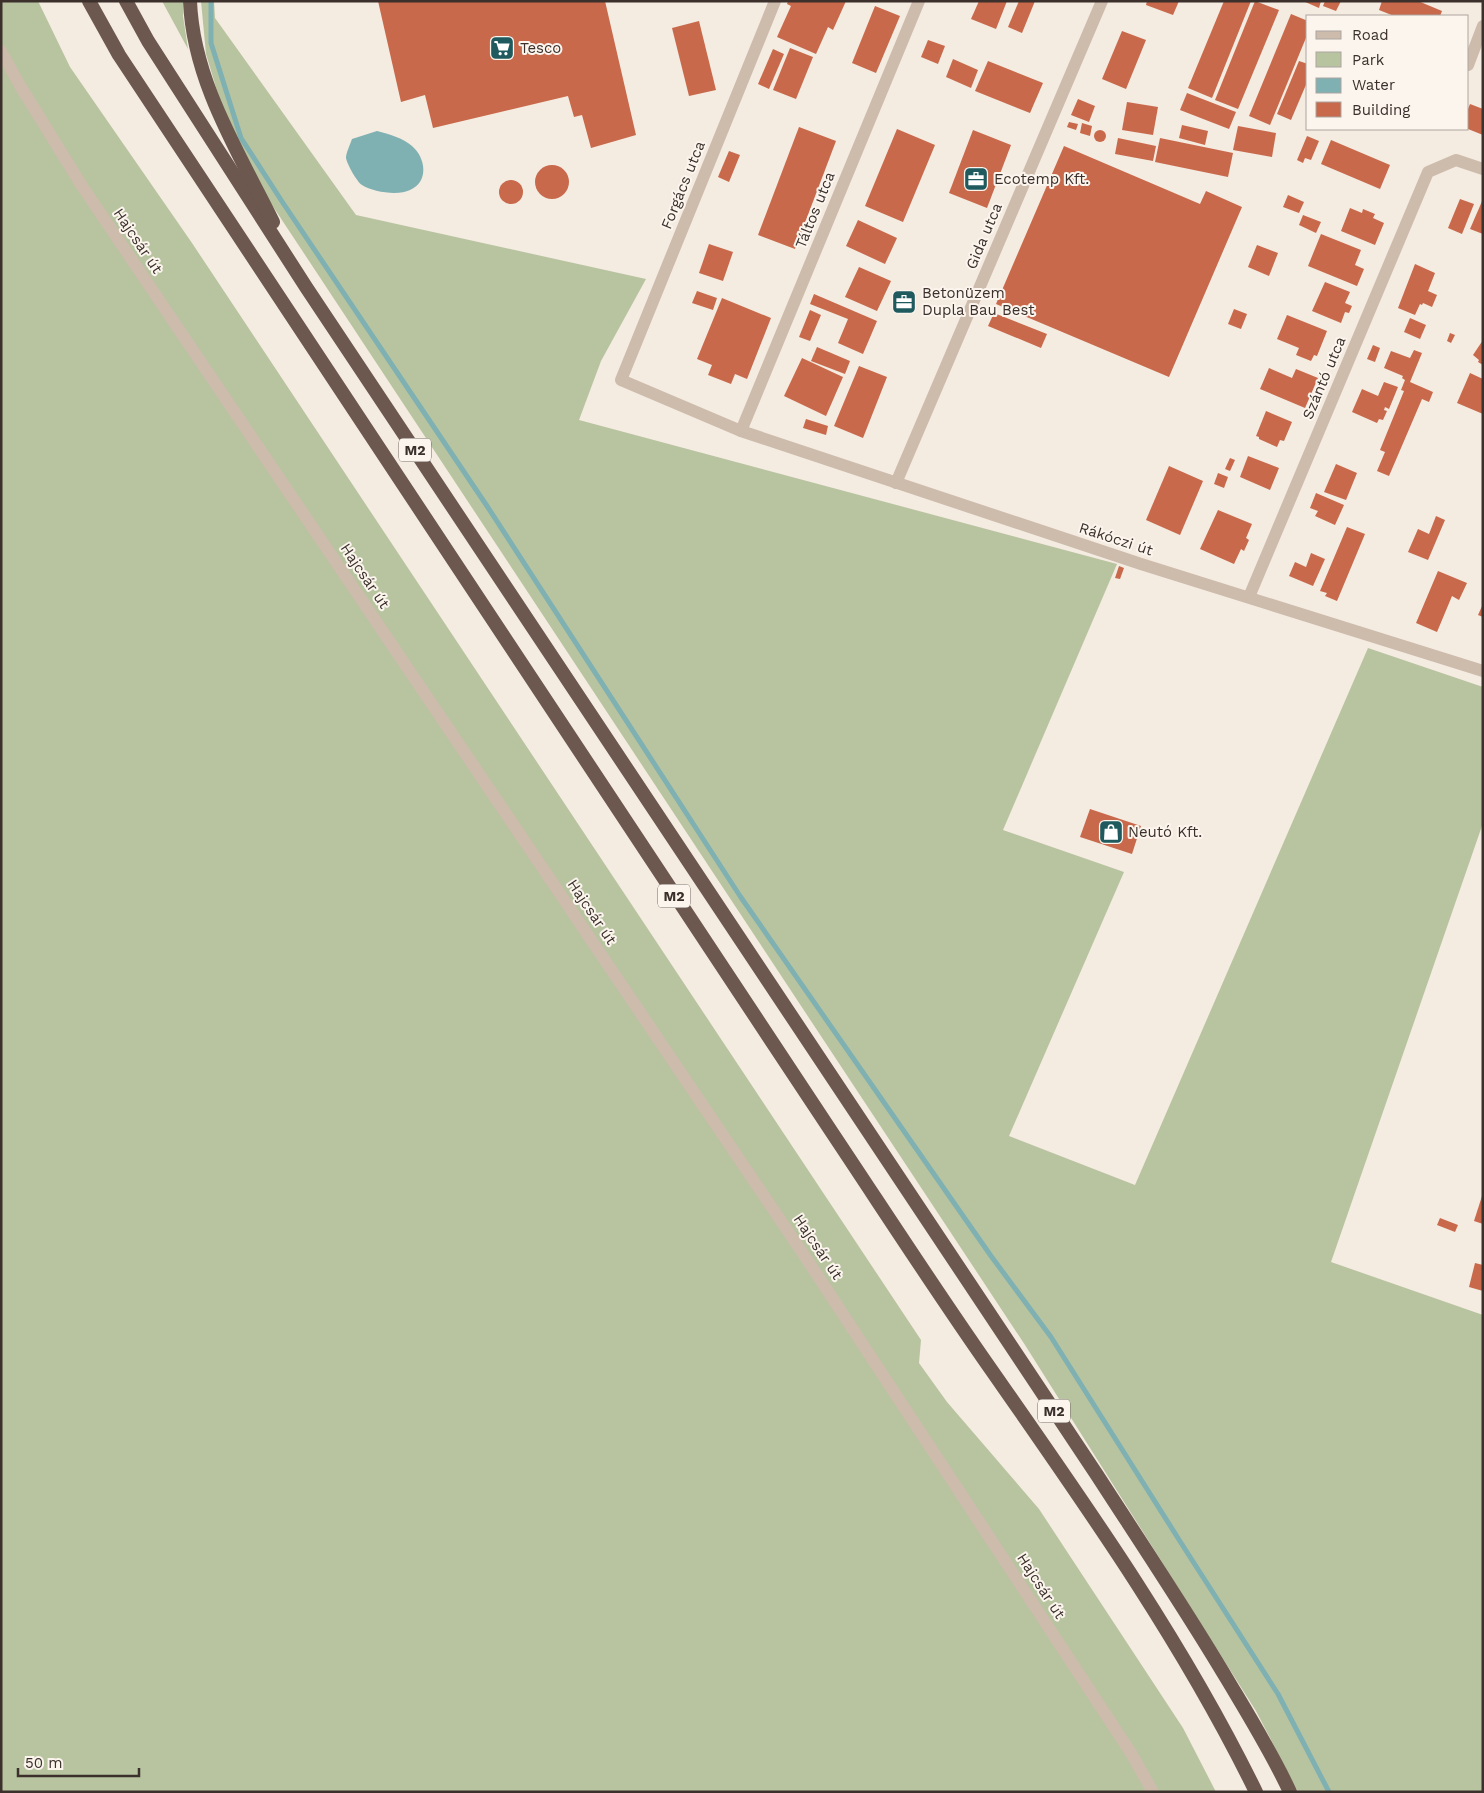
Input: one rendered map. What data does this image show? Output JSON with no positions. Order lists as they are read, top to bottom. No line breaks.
{"streets":{"highway":["M2"],"street":["Forgács utca","Táltos utca","Gida utca","Hajcsár út","Szántó utca","Rákóczi út"]},"crossings":[["Forgács utca","Rákóczi út"],["Táltos utca","Rákóczi út"],["Gida utca","Rákóczi út"],["Szántó utca","Rákóczi út"]],"places":{"supermarket":["Tesco"],"office":["Ecotemp Kft.","Betonüzem Dupla Bau Best"],"shop":["Neutó Kft."]},"legend":["Road","Park","Water","Building"],"scale_bar":"50 m"}
